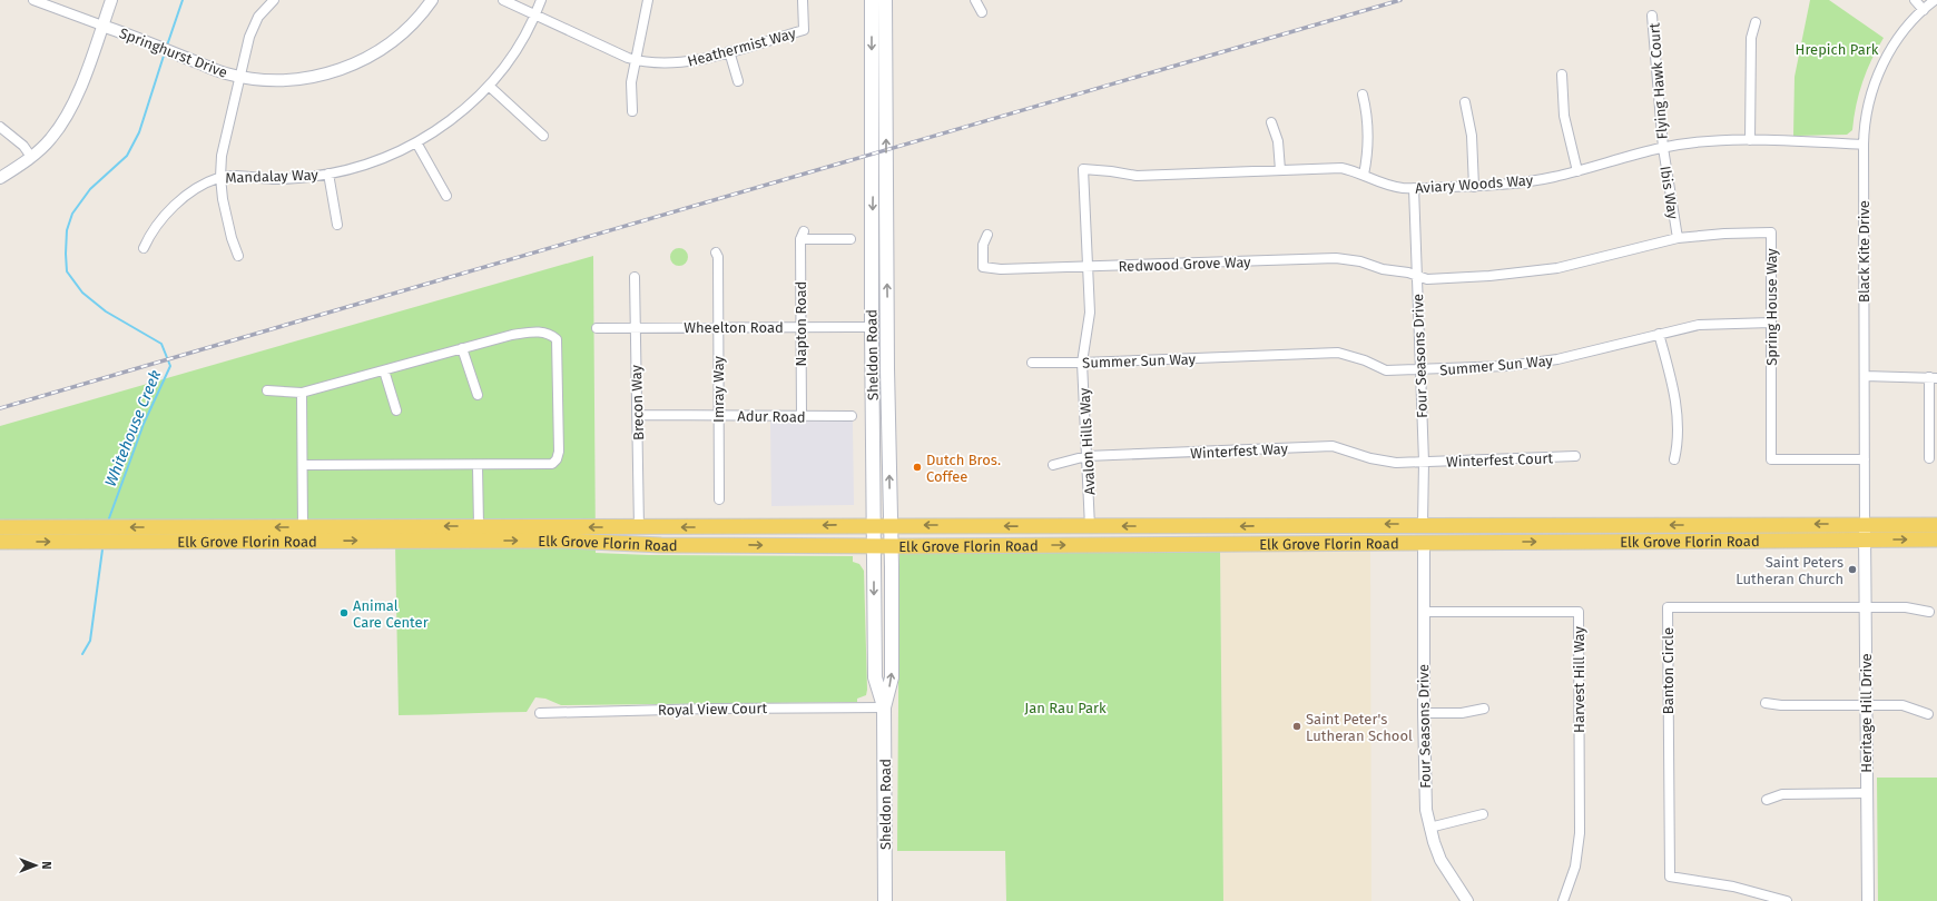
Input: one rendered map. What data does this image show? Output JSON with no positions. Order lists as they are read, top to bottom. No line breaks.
{"streets":{"main road":["Sheldon Road","Elk Grove Florin Road"],"street":["Heathermist Way","Springhurst Drive","Flying Hawk Court","Mandalay Way","Aviary Woods Way","Ibis Way","Black Kite Drive","Redwood Grove Way","Spring House Way","Napton Road","Wheelton Road","Four Seasons Drive","Summer Sun Way","Imray Way","Brecon Way","Adur Road","Avalon Hills Way","Winterfest Way","Winterfest Court","Banton Circle","Harvest Hill Way","Royal View Court","Heritage Hill Drive"]},"crossings":[["Heathermist Way","Mandalay Way"],["Flying Hawk Court","Aviary Woods Way"],["Flying Hawk Court","Ibis Way"],["Aviary Woods Way","Ibis Way"],["Aviary Woods Way","Black Kite Drive"],["Aviary Woods Way","Four Seasons Drive"],["Aviary Woods Way","Avalon Hills Way"],["Ibis Way","Spring House Way"],["Black Kite Drive","Spring House Way"],["Black Kite Drive","Elk Grove Florin Road"],["Black Kite Drive","Heritage Hill Drive"],["Redwood Grove Way","Spring House Way"],["Redwood Grove Way","Four Seasons Drive"],["Redwood Grove Way","Avalon Hills Way"],["Spring House Way","Four Seasons Drive"],["Spring House Way","Summer Sun Way"],["Napton Road","Wheelton Road"],["Napton Road","Adur Road"],["Wheelton Road","Sheldon Road"],["Wheelton Road","Imray Way"],["Wheelton Road","Brecon Way"],["Sheldon Road","Elk Grove Florin Road"],["Sheldon Road","Royal View Court"],["Four Seasons Drive","Summer Sun Way"],["Four Seasons Drive","Winterfest Way"],["Four Seasons Drive","Winterfest Court"],["Four Seasons Drive","Elk Grove Florin Road"],["Four Seasons Drive","Harvest Hill Way"],["Summer Sun Way","Avalon Hills Way"],["Imray Way","Adur Road"],["Brecon Way","Adur Road"],["Brecon Way","Elk Grove Florin Road"],["Avalon Hills Way","Winterfest Way"],["Avalon Hills Way","Elk Grove Florin Road"],["Winterfest Way","Winterfest Court"],["Elk Grove Florin Road","Heritage Hill Drive"],["Banton Circle","Heritage Hill Drive"]],"water":["Whitehouse Creek"],"parks":["Hrepich Park","Jan Rau Park"],"places":["Dutch Bros. Coffee","Saint Peters Lutheran Church","Animal Care Center","Saint Peter's Lutheran School"],"north":"right"}
